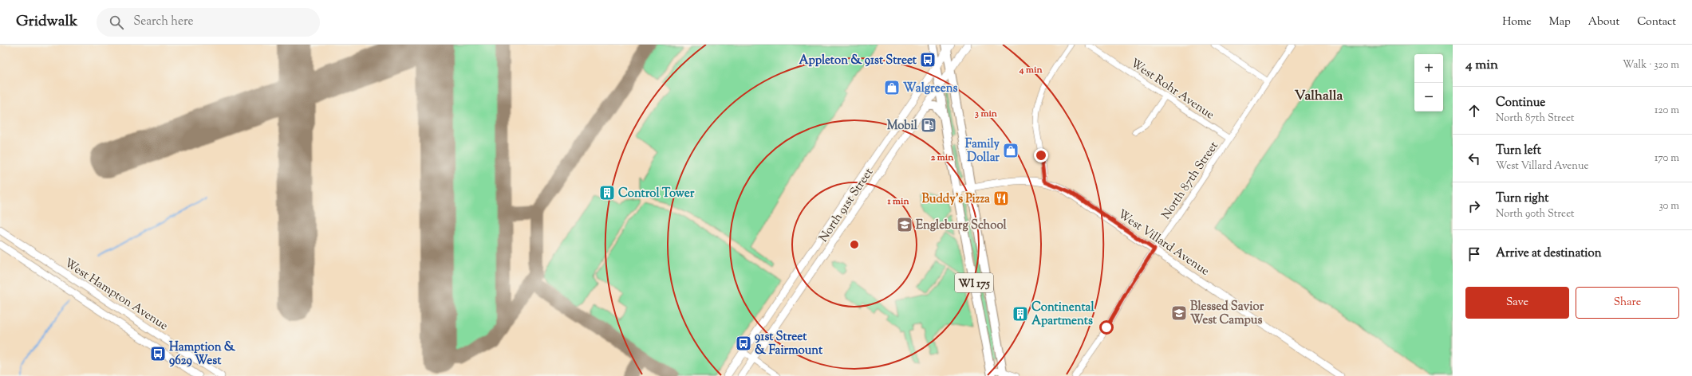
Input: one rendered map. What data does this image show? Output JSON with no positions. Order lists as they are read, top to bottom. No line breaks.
{"streets":{"main road":["North 91st Street","West Villard Avenue","WI 175","West Hampton Avenue"],"street":["West Rohr Avenue","North 87th Street"]},"crossings":[["West Rohr Avenue","North 87th Street"],["North 87th Street","West Villard Avenue"],["North 91st Street","WI 175"],["West Villard Avenue","WI 175"]],"districts":["Valhalla"],"places":{"bus stop":["Appleton & 91st Street","91st Street & Fairmount","Hamption & 9629 West"],"shop":["Walgreens","Family Dollar"],"fuel station":["Mobil"],"building":["Control Tower","Continental Apartments"],"restaurant":["Buddy's Pizza"],"school or university":["Engleburg School","Blessed Savior West Campus"]},"page":{"header":"Gridwalk","search":"Search here","nav":["Home","Map","About","Contact"],"heading":["4 min","Walk · 320 m"],"map_buttons":["+","−"],"list":[["Continue","North 87th Street","120 m"],["Turn left","West Villard Avenue","170 m"],["Turn right","North 90th Street","30 m"],"Arrive at destination"],"buttons":["Save","Share"]},"rings":["4 min","3 min","2 min","1 min"]}
